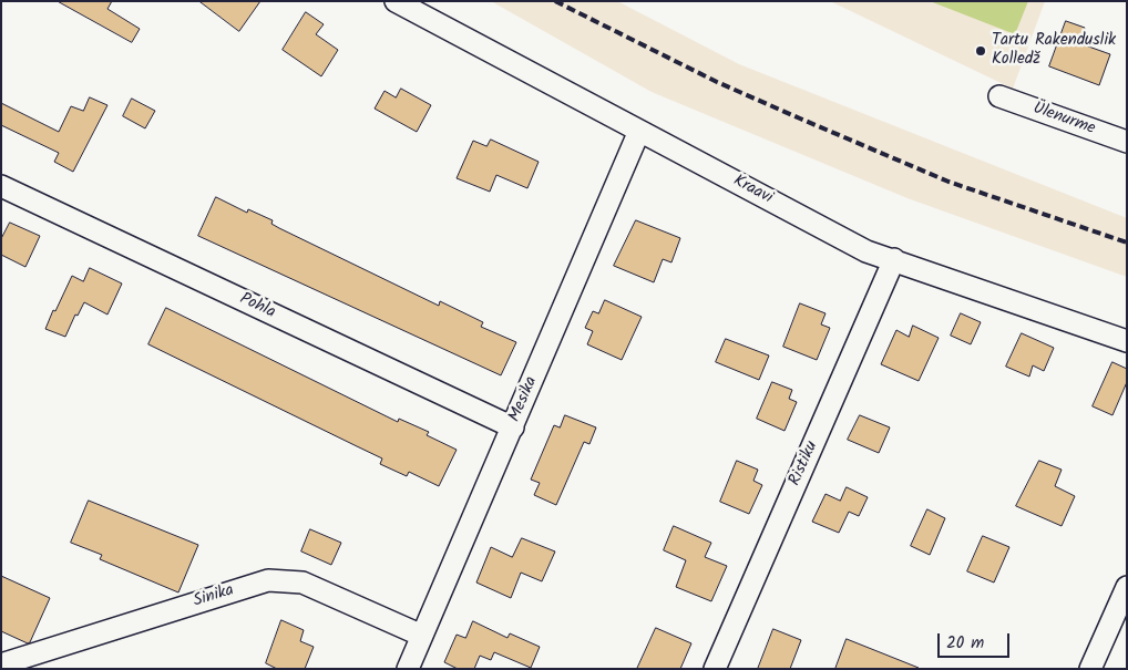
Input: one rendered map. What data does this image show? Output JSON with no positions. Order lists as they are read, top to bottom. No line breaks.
{"streets":{"street":["Ülenurme","Kraavi","Pohla","Mesika","Ristiku","Sinika"]},"crossings":[["Kraavi","Mesika"],["Kraavi","Ristiku"],["Pohla","Mesika"],["Mesika","Sinika"]],"places":["Tartu Rakenduslik Kolledž"],"scale_bar":"20 m"}
